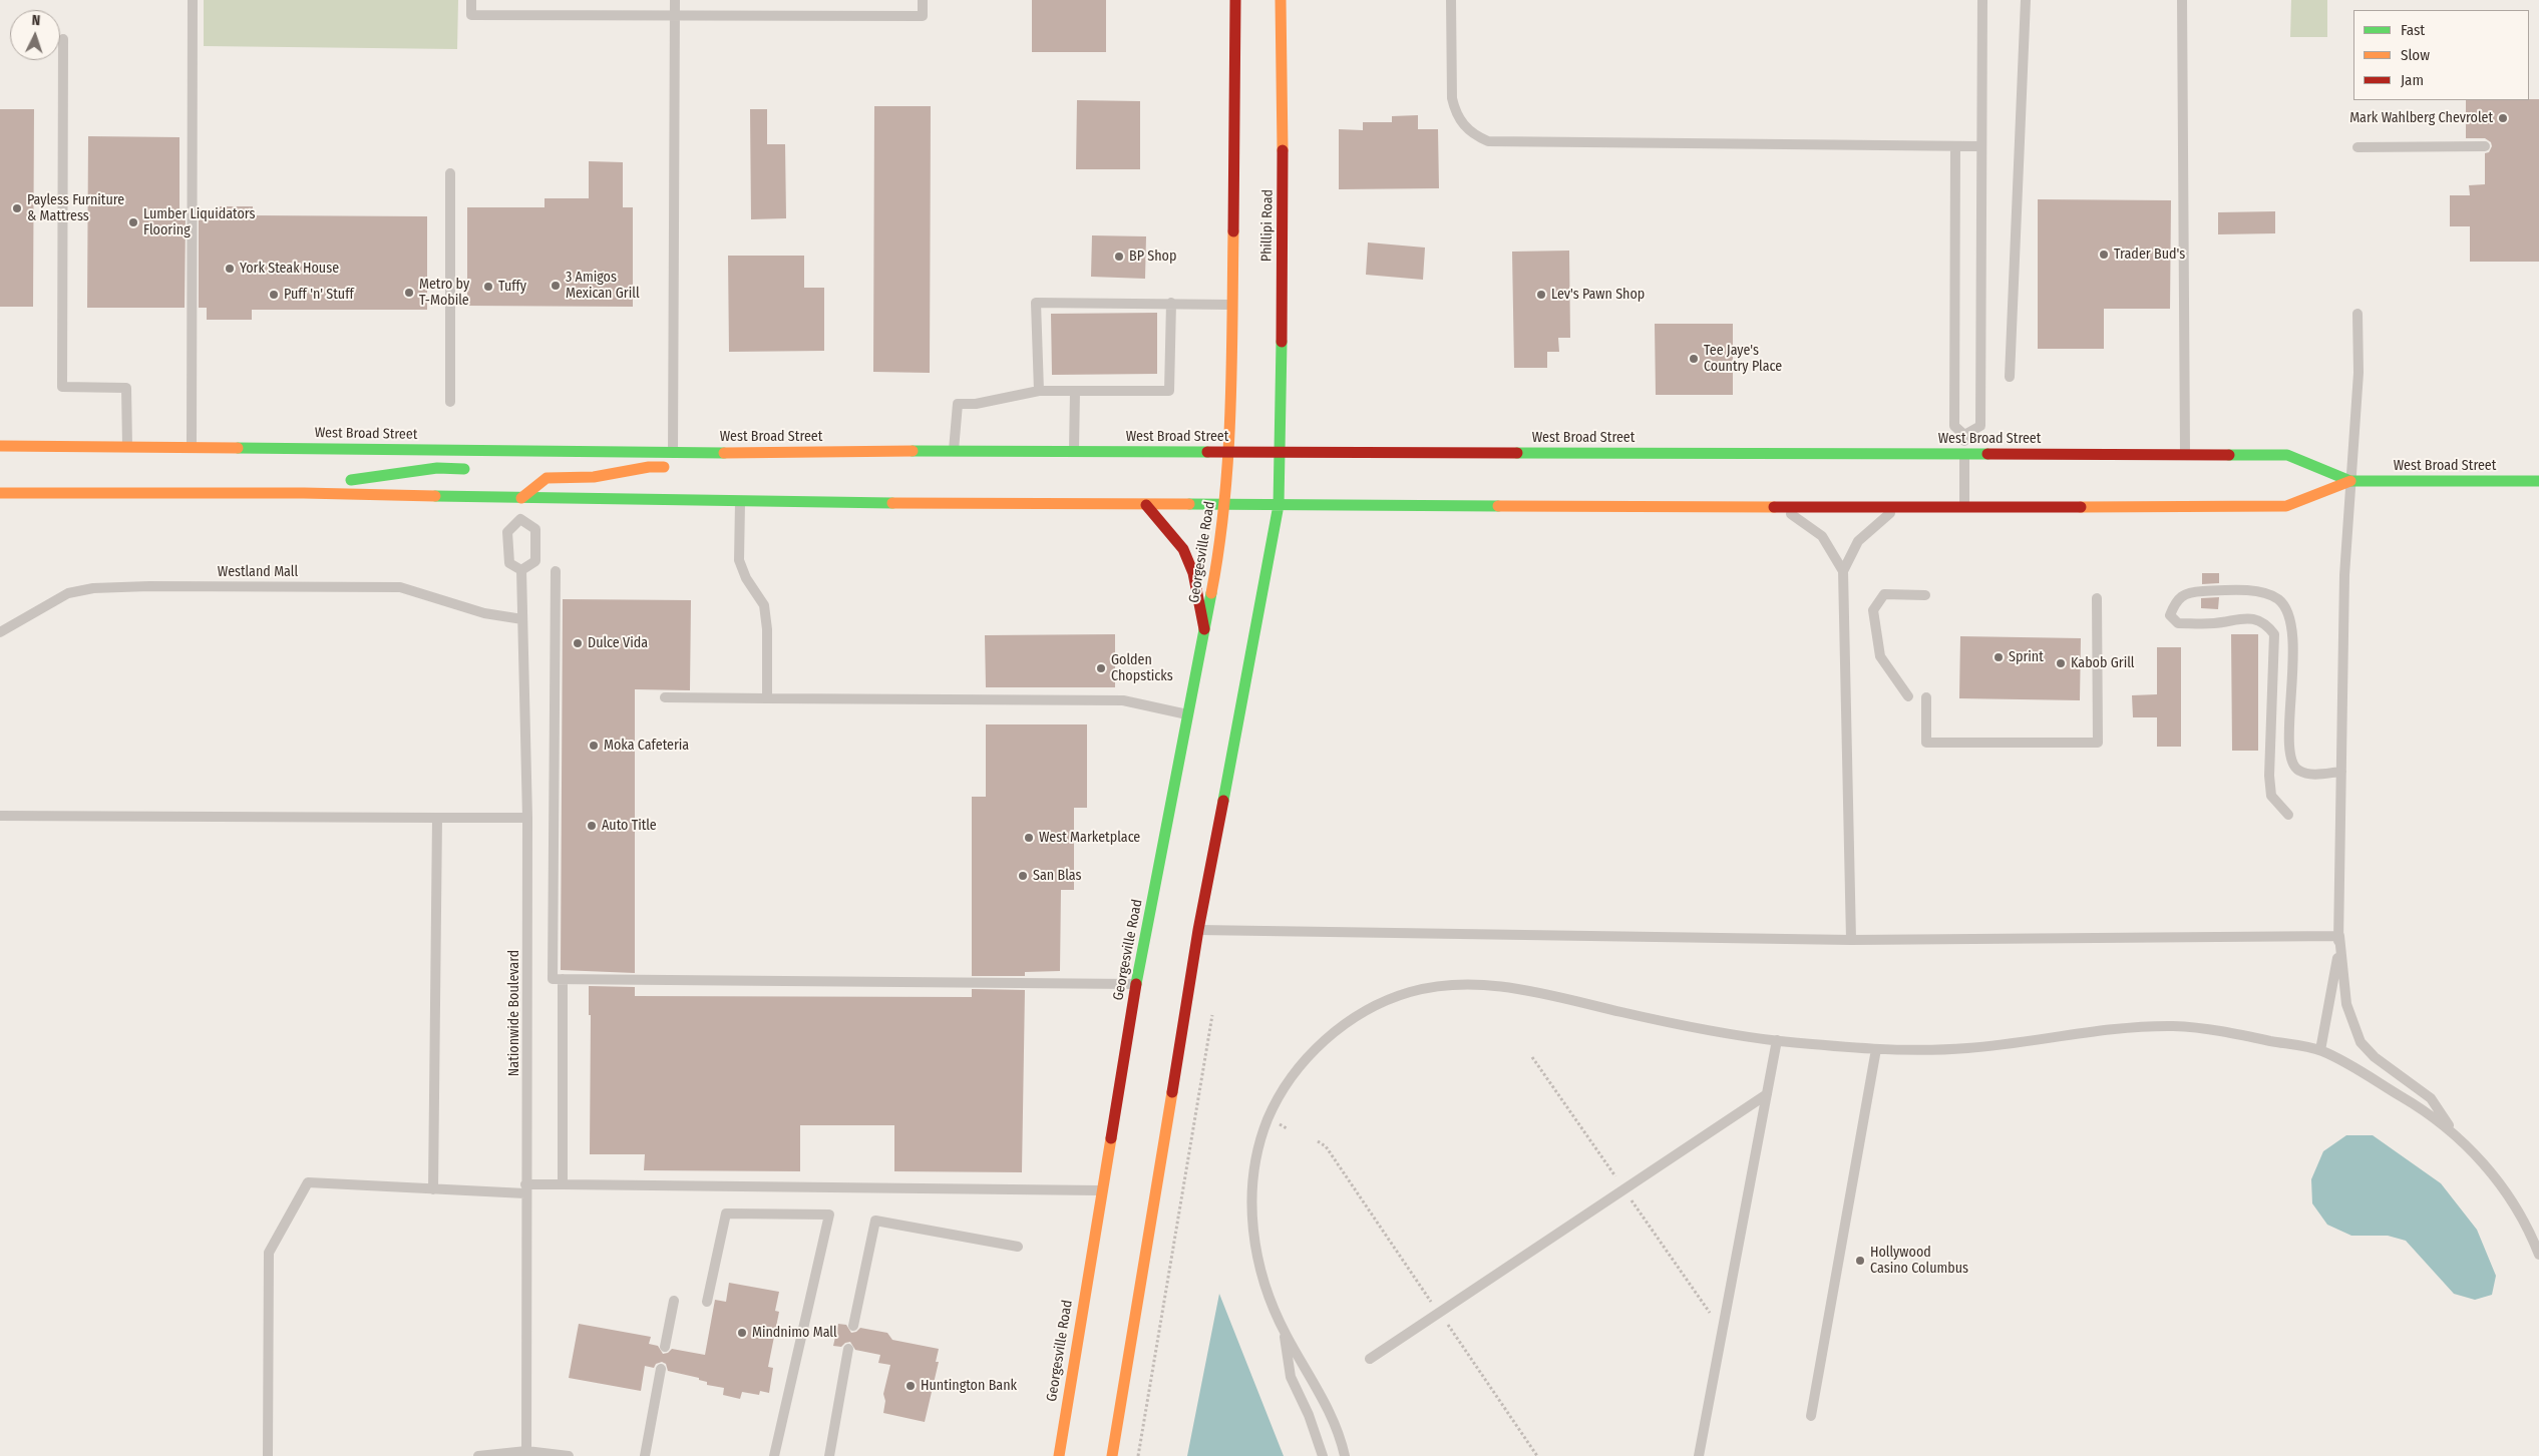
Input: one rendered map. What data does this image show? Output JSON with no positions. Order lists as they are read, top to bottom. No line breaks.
{"streets":{"main road":["Phillipi Road","West Broad Street","Georgesville Road"],"lane":["Westland Mall","Nationwide Boulevard"]},"crossings":[["Phillipi Road","West Broad Street"],["West Broad Street","Georgesville Road"],["Westland Mall","Nationwide Boulevard"]],"places":["Mark Wahlberg Chevrolet","Payless Furniture & Mattress","Lumber Liquidators Flooring","Trader Bud's","BP Shop","York Steak House","3 Amigos Mexican Grill","Tuffy","Metro by T-Mobile","Puff 'n' Stuff","Lev's Pawn Shop","Tee Jaye's Country Place","Dulce Vida","Sprint","Kabob Grill","Golden Chopsticks","Moka Cafeteria","Auto Title","West Marketplace","San Blas","Hollywood Casino Columbus","Mindnimo Mall","Huntington Bank"],"legend":["Fast","Slow","Jam"],"north":"top"}
